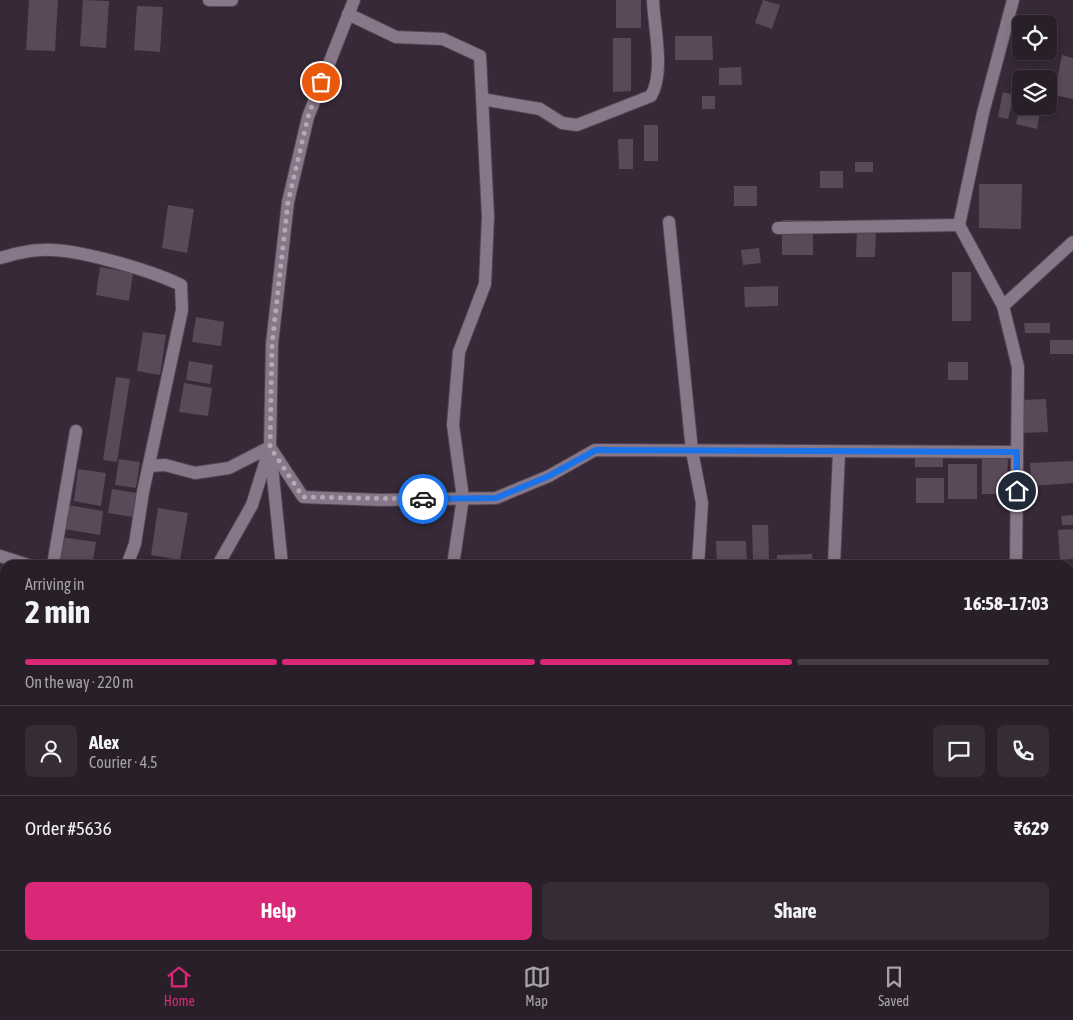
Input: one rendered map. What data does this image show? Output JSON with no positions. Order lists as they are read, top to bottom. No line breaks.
{"page":{"heading":["2 min","Arriving in","16:58–17:03"],"panel":["Alex","Courier · 4.5","Order #5636","₹629"],"bar":"On the way · 220 m","buttons":["Help","Share"],"tabs":["Home","Map","Saved"]}}
